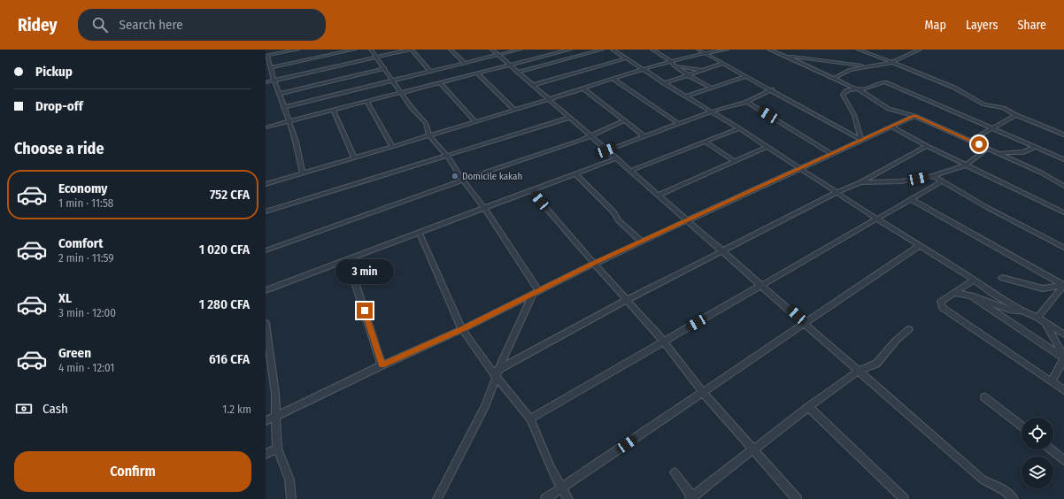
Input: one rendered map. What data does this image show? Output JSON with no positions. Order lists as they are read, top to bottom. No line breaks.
{"places":["Domicile kakah"],"page":{"header":"Ridey","search":"Search here","nav":["Map","Layers","Share"],"banner":["Pickup","Drop-off"],"heading":"Choose a ride","list":[{"name":"Economy","note":"1 min · 11:58","value":"752 CFA"},{"name":"Comfort","note":"2 min · 11:59","value":"1 020 CFA"},{"name":"XL","note":"3 min · 12:00","value":"1 280 CFA"},{"name":"Green","note":"4 min · 12:01","value":"616 CFA"}],"bubble":"3 min","pay":["Cash","1.2 km"],"buttons":"Confirm"}}
